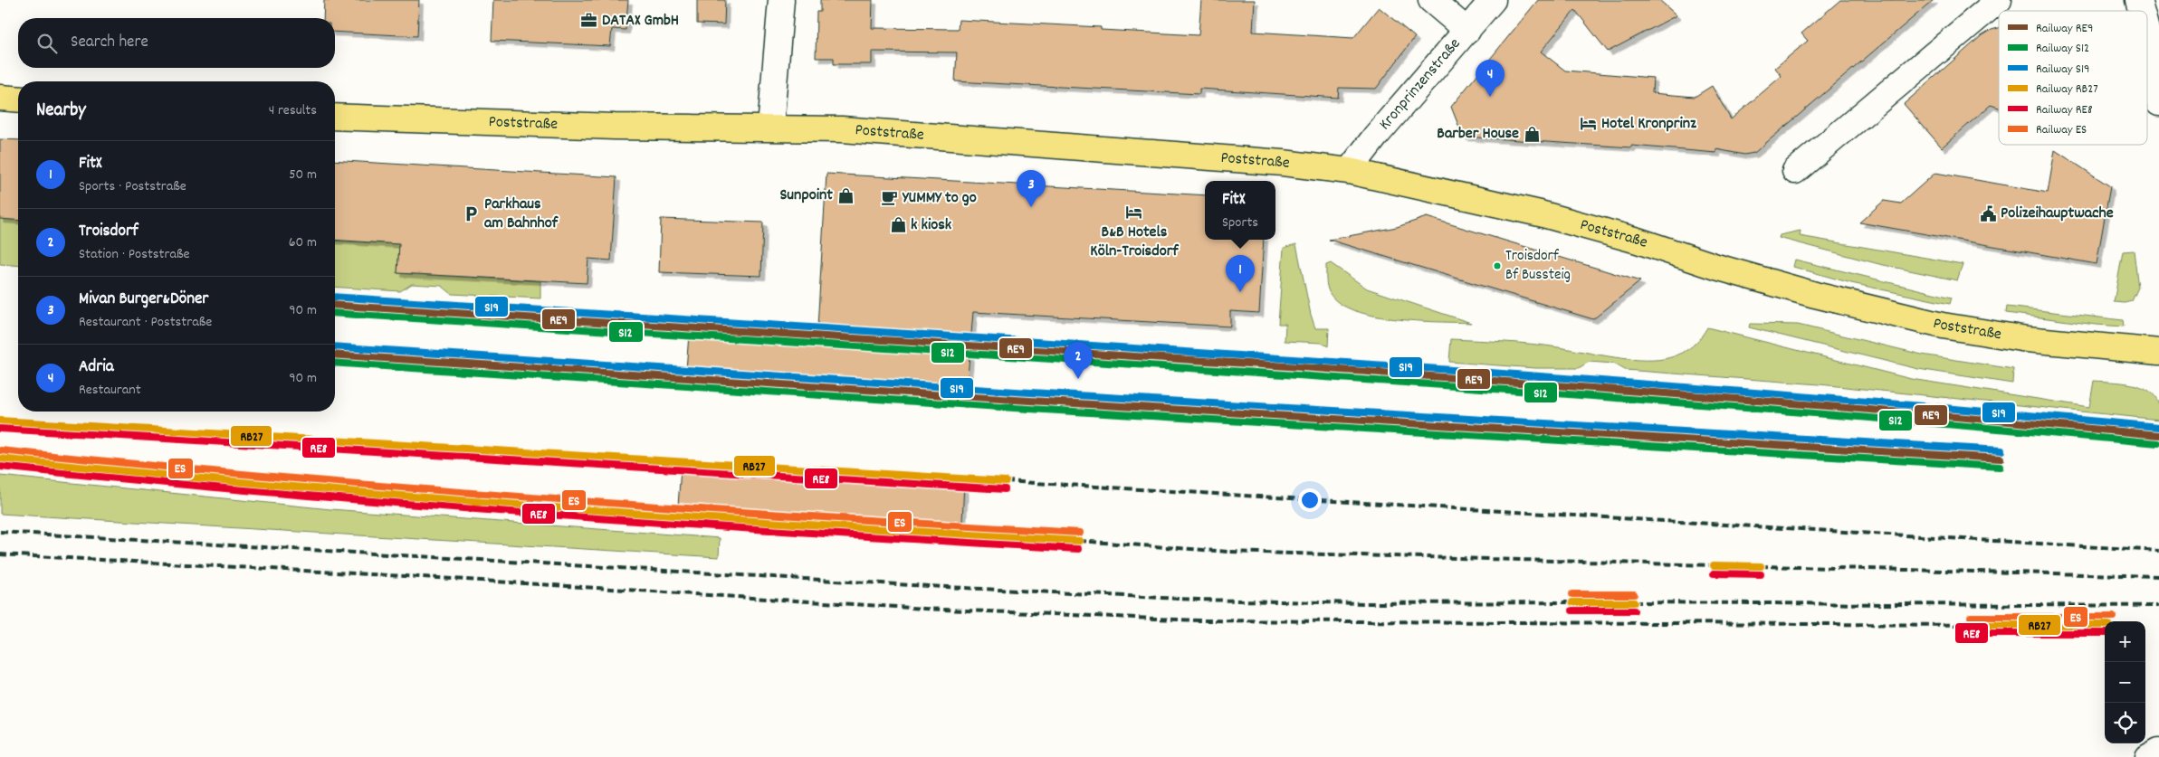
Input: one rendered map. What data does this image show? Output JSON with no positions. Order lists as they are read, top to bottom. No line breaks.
{"streets":{"main road":["Poststraße"],"street":["Kronprinzenstraße"]},"crossings":[["Kronprinzenstraße","Poststraße"]],"places":{"office":["DATAX GmbH"],"hotel":["Hotel Kronprinz","B&B Hotels Köln-Troisdorf"],"shop":["Barber House","Sunpoint","k kiosk"],"cafe":["YUMMY to go"],"parking":["Parkhaus am Bahnhof"],"public building":["Polizeihauptwache"],"other":["Troisdorf Bf Bussteig"]},"lines":["rail line S19","rail line RE9","rail line S12","rail line RB27","rail line RE8","rail line ES"],"legend":["Railway RE9","Railway S12","Railway S19","Railway RB27","Railway RE8","Railway ES"],"page":{"search":"Search here","pins":["4","3","1","2"],"heading":["Nearby","4 results"],"list":[{"mark":"1","name":"FitX","note":"Sports · Poststraße","value":"50 m"},{"mark":"2","name":"Troisdorf","note":"Station · Poststraße","value":"60 m"},{"mark":"3","name":"Mivan Burger&Döner","note":"Restaurant · Poststraße","value":"90 m"},{"mark":"4","name":"Adria","note":"Restaurant","value":"90 m"}],"popup":["FitX","Sports"],"map_buttons":["+","−"]}}
